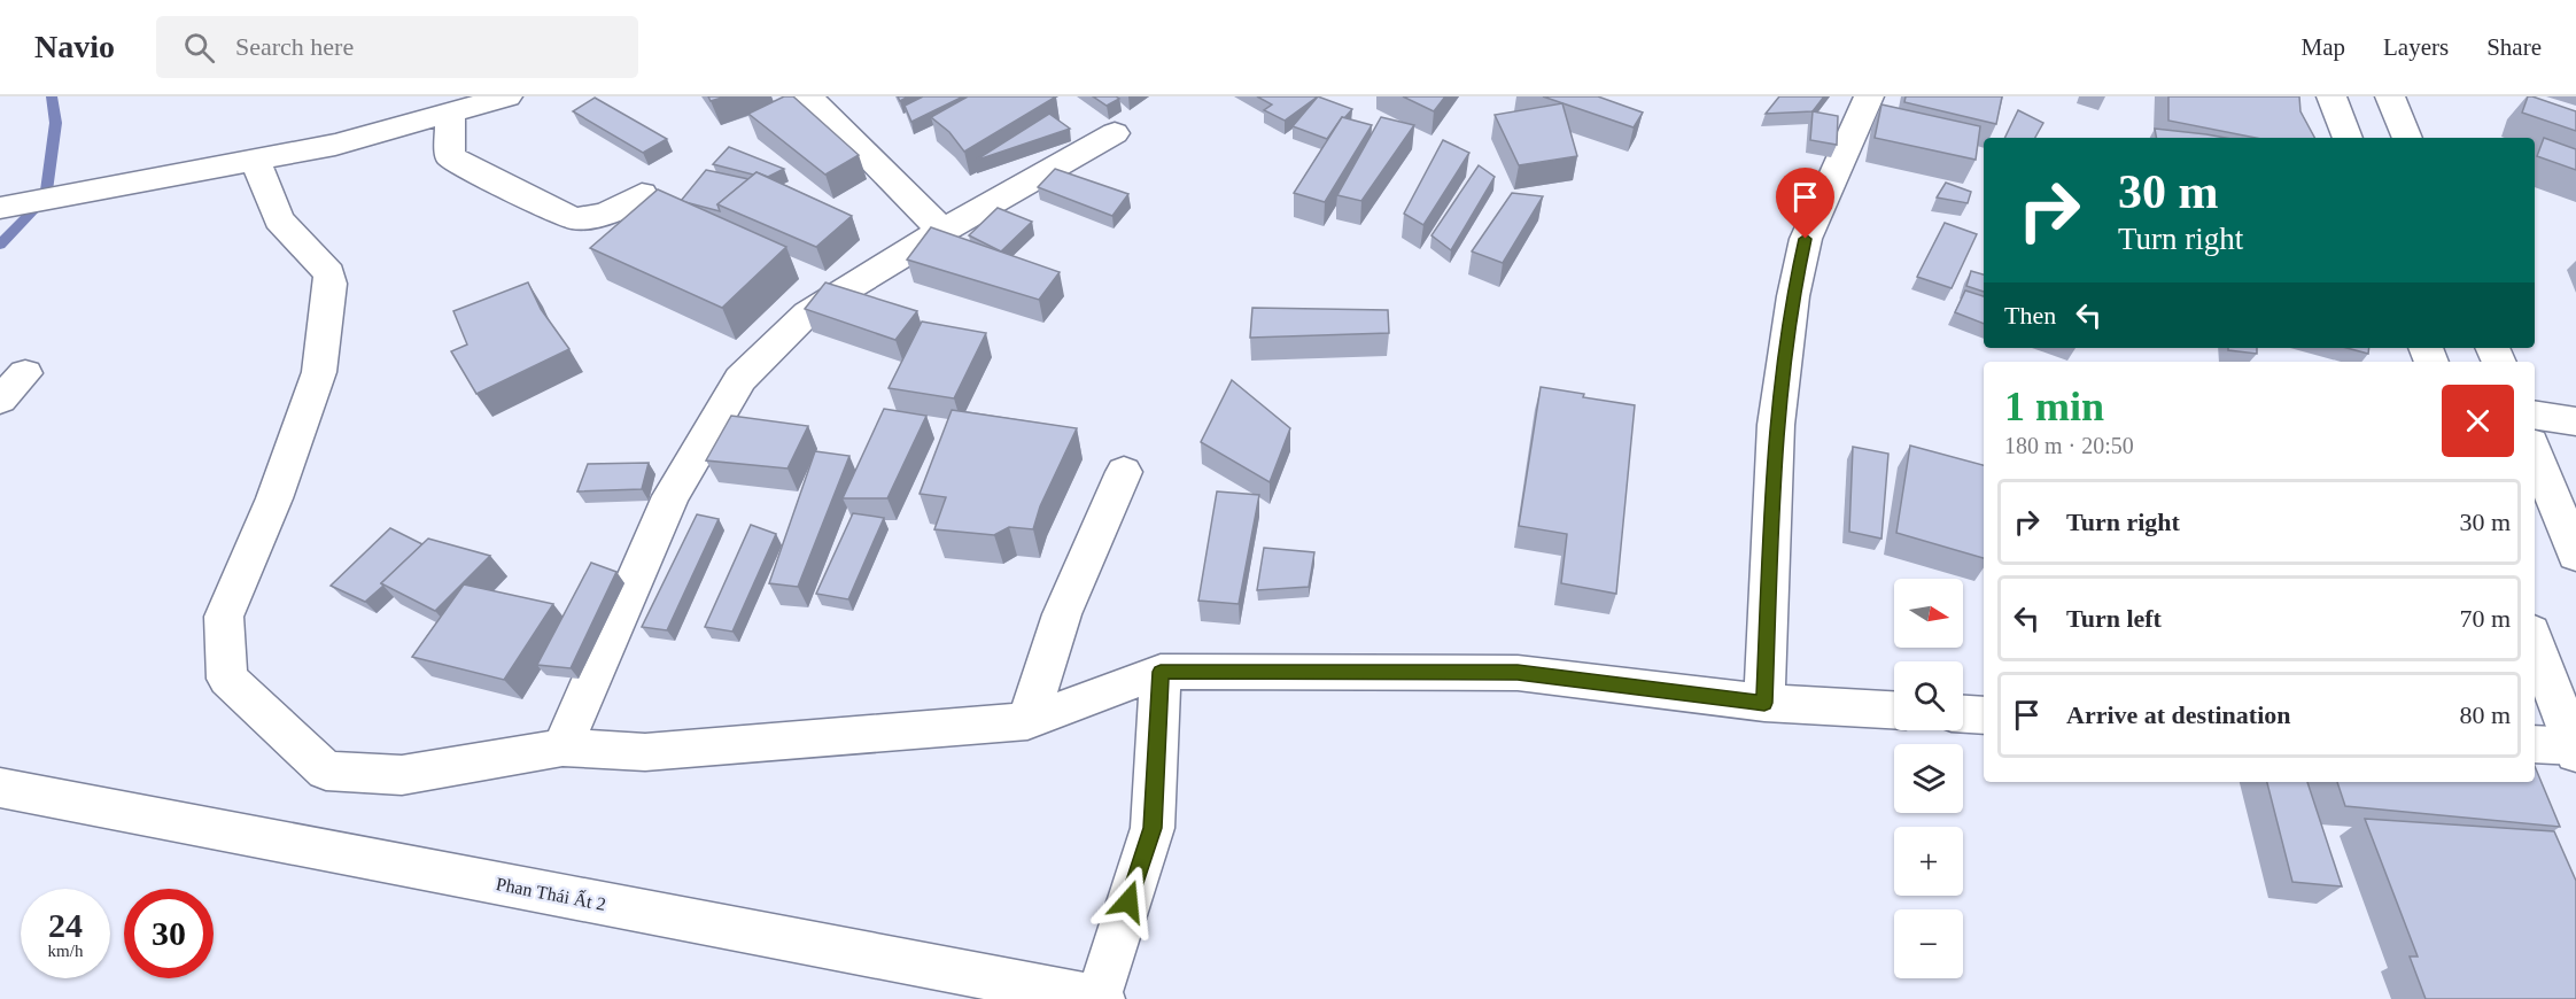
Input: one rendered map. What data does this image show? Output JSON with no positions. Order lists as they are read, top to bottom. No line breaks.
{"streets":{"street":["Phan Thái Ất 2"]},"north":"right","page":{"header":"Navio","search":"Search here","nav":["Map","Layers","Share"],"turn":["30 m","Turn right"],"then":"Then","heading":["1 min","180 m · 20:50"],"list":[{"name":"Turn right","value":"30 m"},{"name":"Turn left","value":"70 m"},{"name":"Arrive at destination","value":"80 m"}],"map_buttons":["+","−"],"speed":"24 km/h","limit":"30"}}
